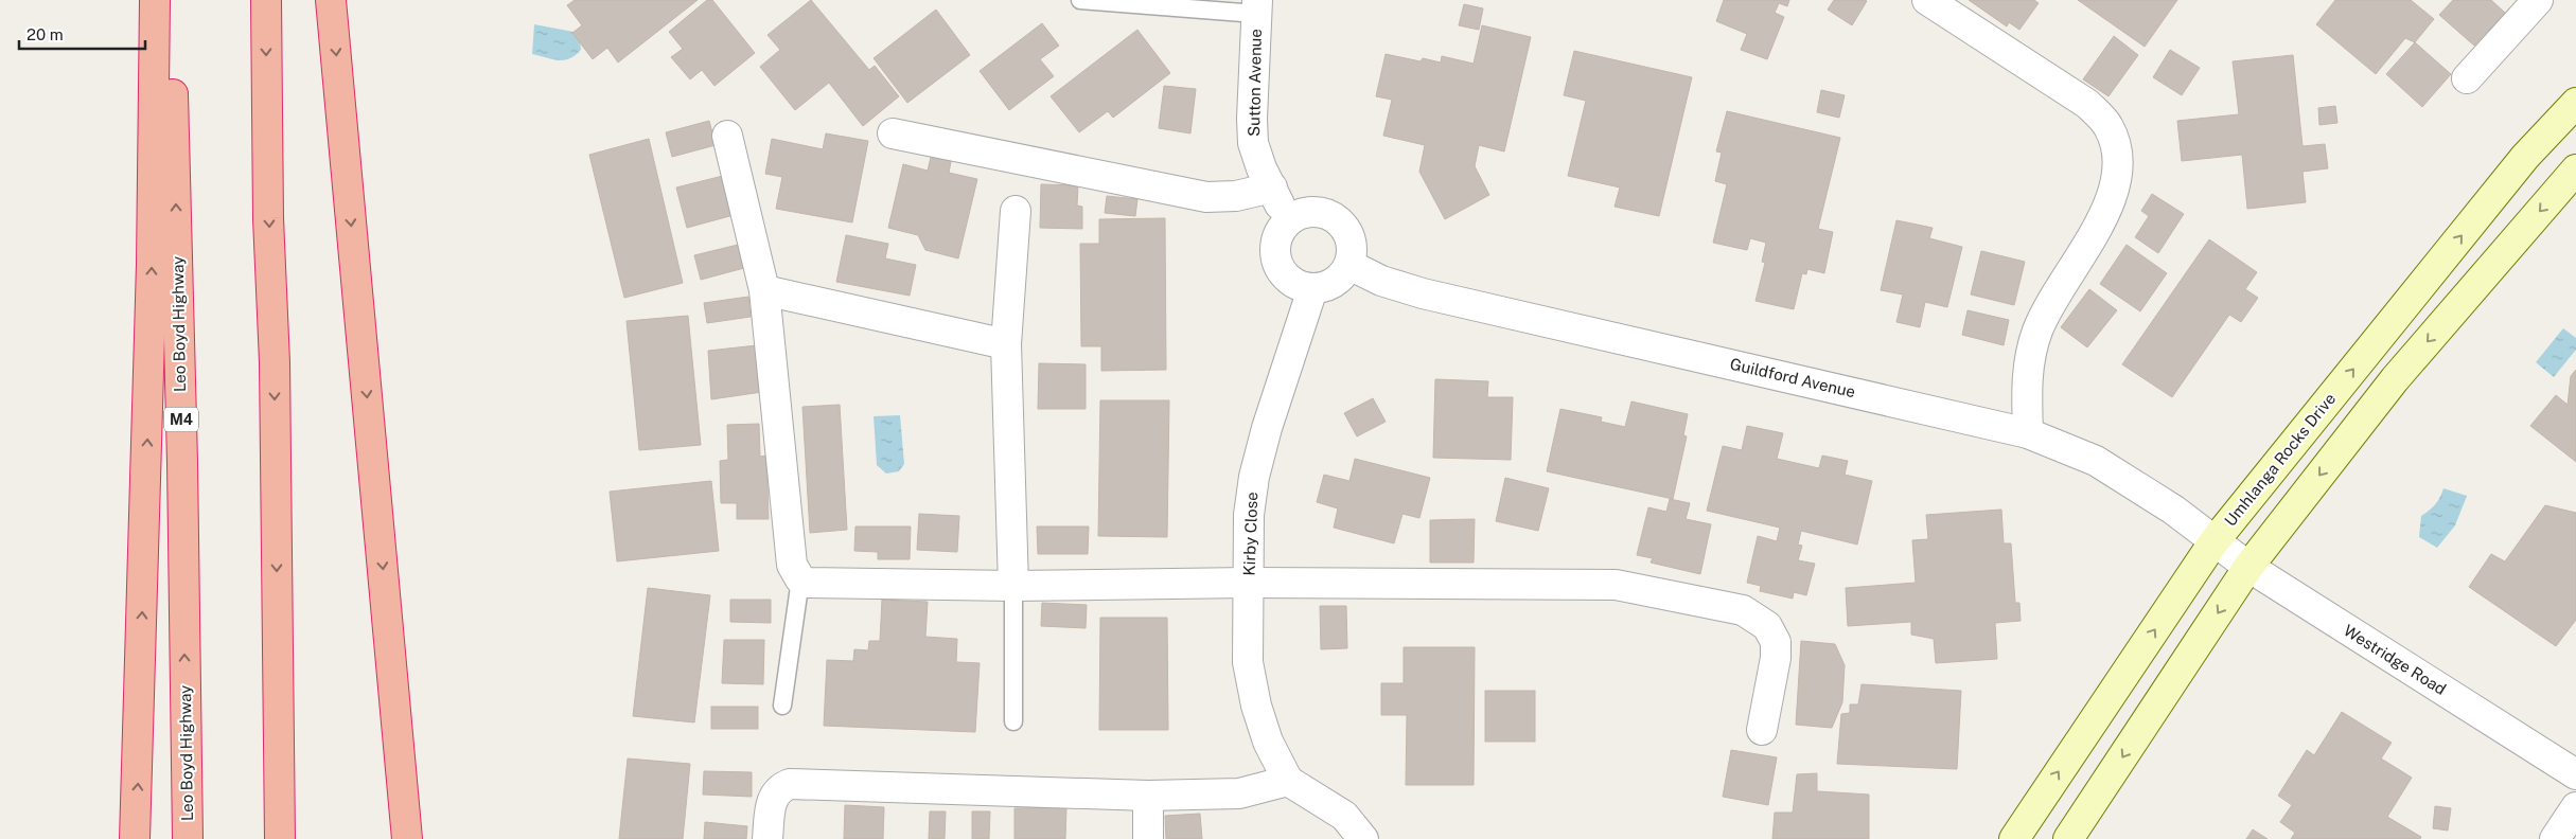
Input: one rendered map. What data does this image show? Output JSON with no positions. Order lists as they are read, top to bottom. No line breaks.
{"streets":{"highway":["Leo Boyd Highway","M4"],"main road":["Umhlanga Rocks Drive"],"street":["Sutton Avenue","Guildford Avenue","Kirby Close","Westridge Road"]},"crossings":[["Sutton Avenue","Guildford Avenue"],["Sutton Avenue","Kirby Close"],["Guildford Avenue","Umhlanga Rocks Drive"],["Guildford Avenue","Kirby Close"],["Guildford Avenue","Westridge Road"],["Umhlanga Rocks Drive","Westridge Road"]],"scale_bar":"20 m"}
